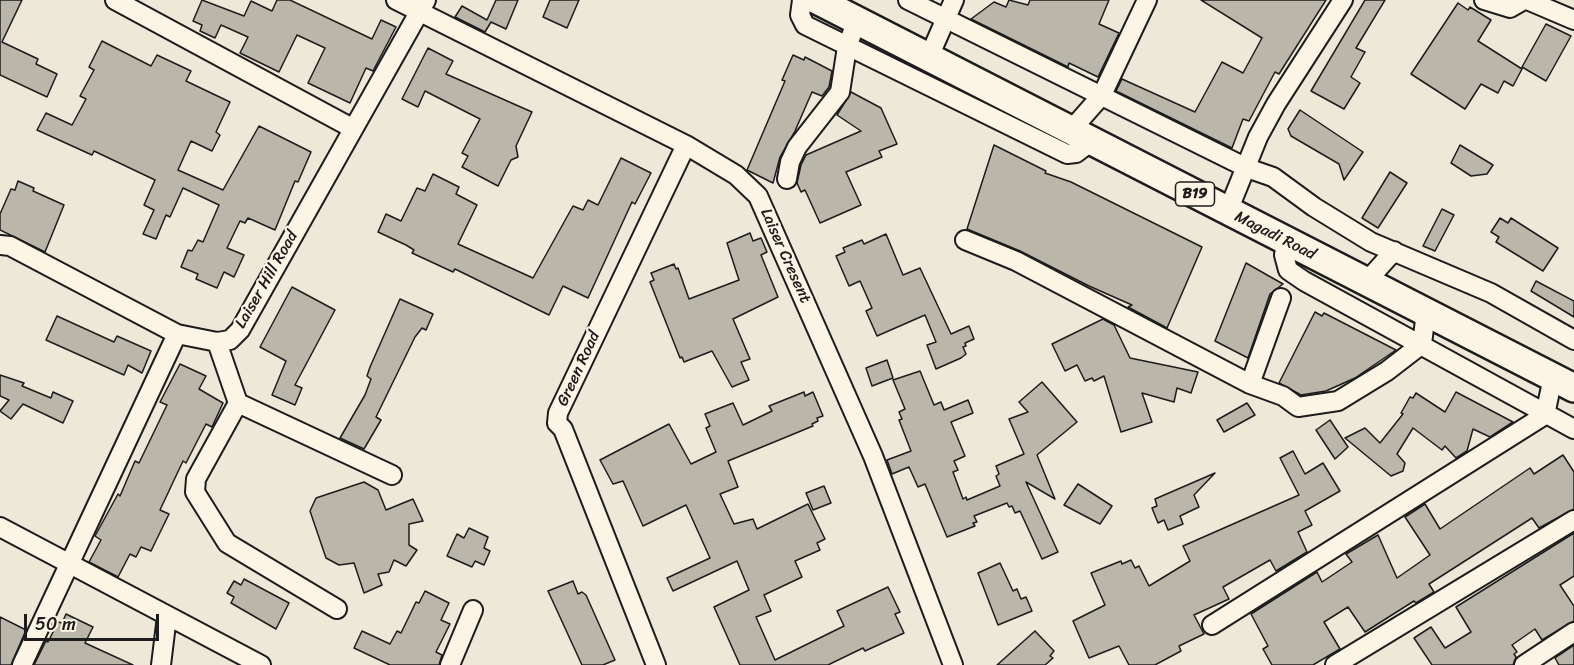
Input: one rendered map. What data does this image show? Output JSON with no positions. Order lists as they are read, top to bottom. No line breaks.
{"streets":{"highway":["B19","Magadi Road"],"street":["Laiser Cresent","Laiser Hill Road","Green Road"]},"crossings":[["Laiser Cresent","Laiser Hill Road"],["Laiser Cresent","Green Road"]],"scale_bar":"50 m"}
